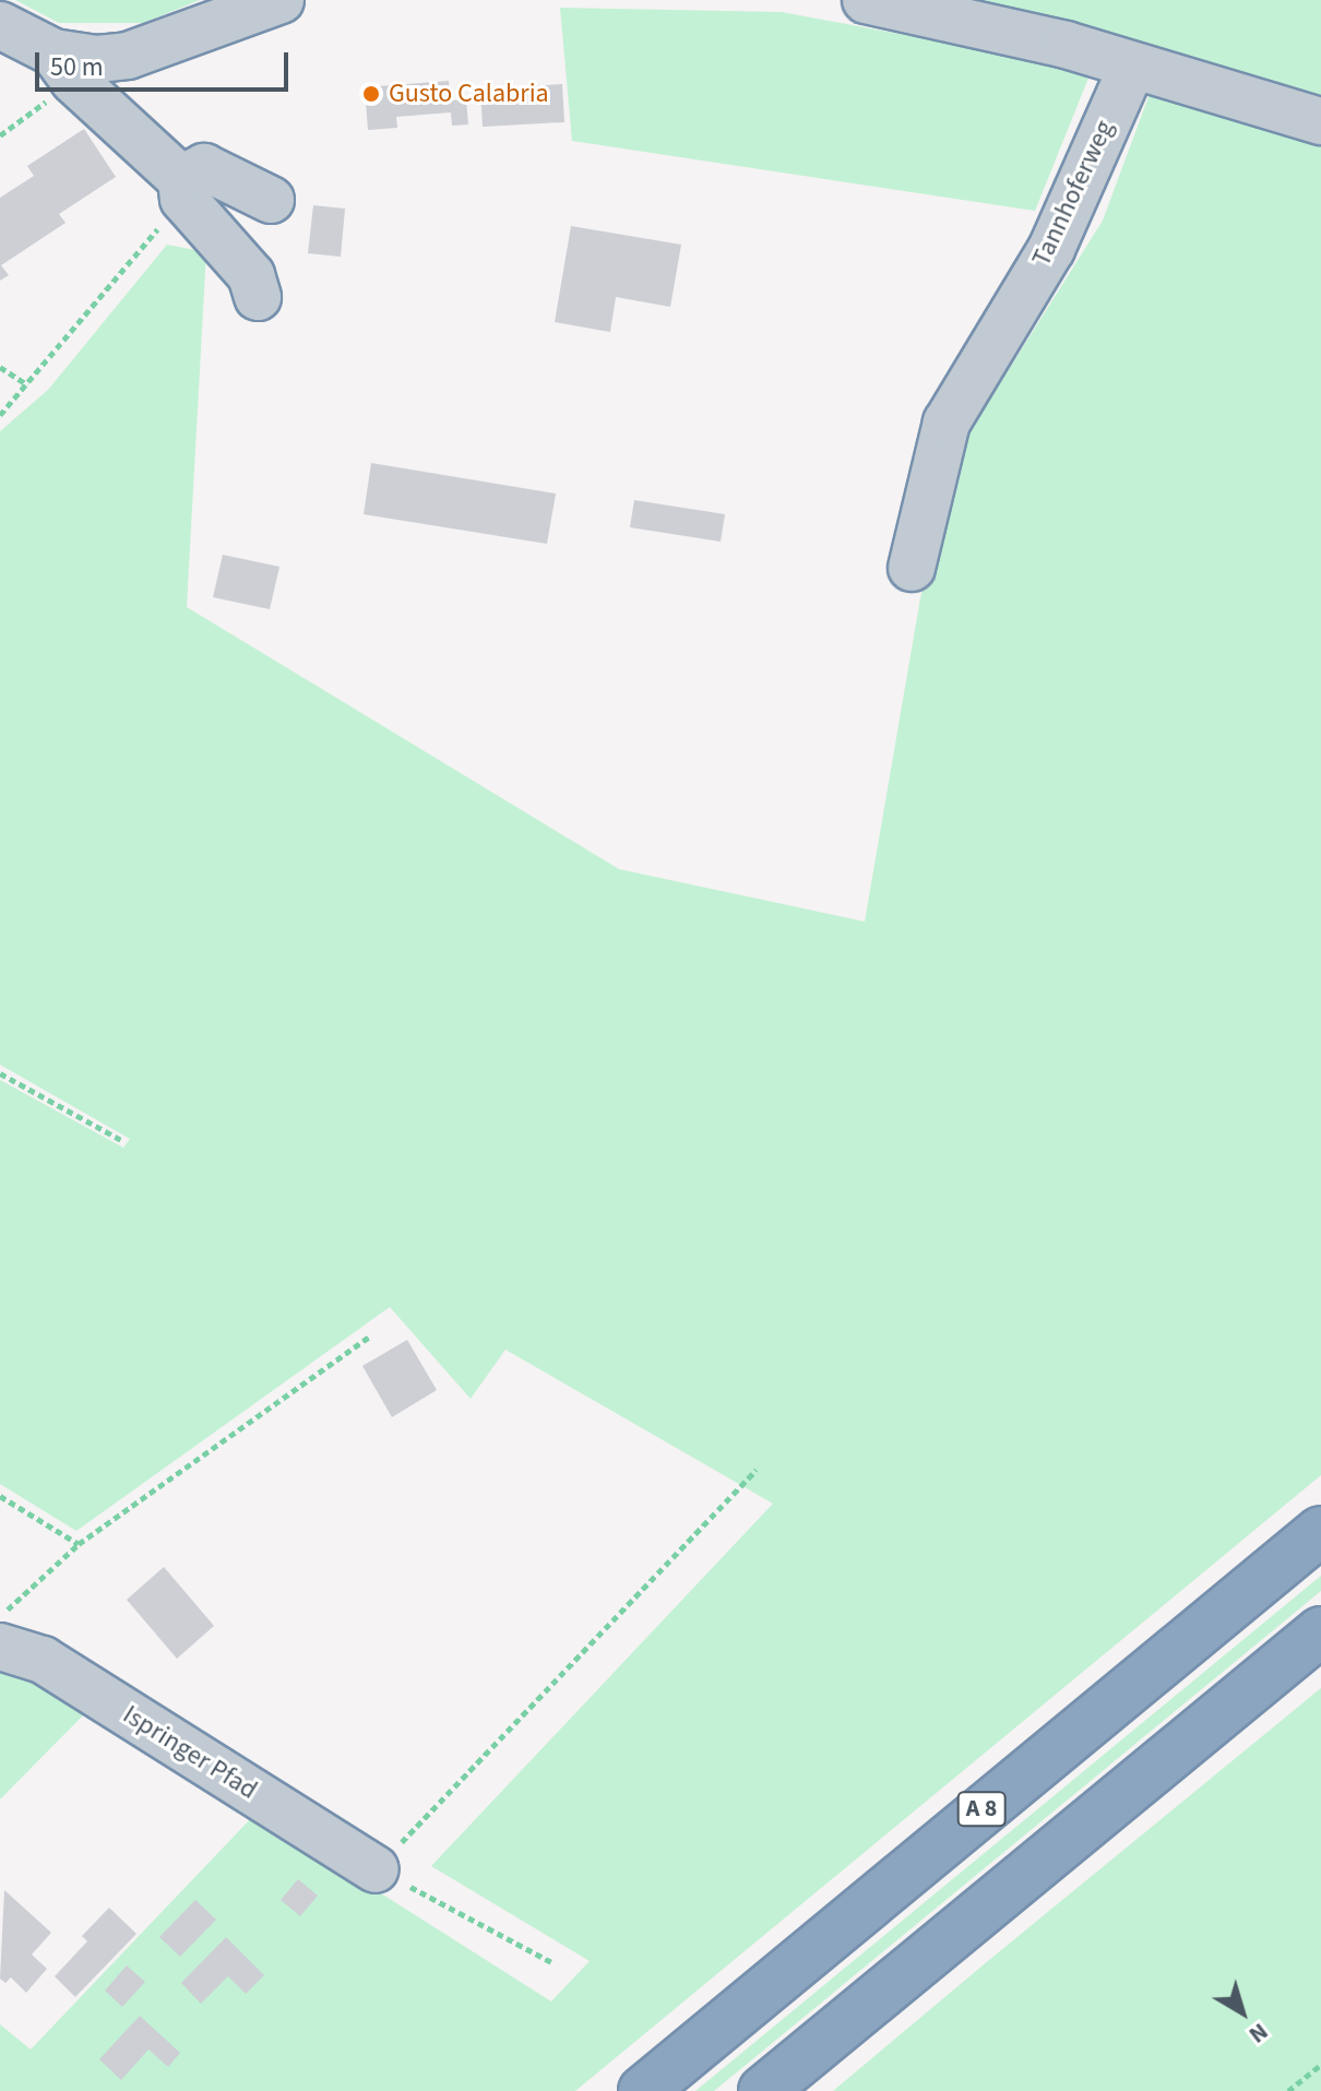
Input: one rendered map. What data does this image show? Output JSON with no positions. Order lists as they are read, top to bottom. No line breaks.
{"streets":{"highway":["A 8"],"street":["Tannhoferweg","Ispringer Pfad"]},"places":["Gusto Calabria"],"scale_bar":"50 m","north":"bottom right"}
